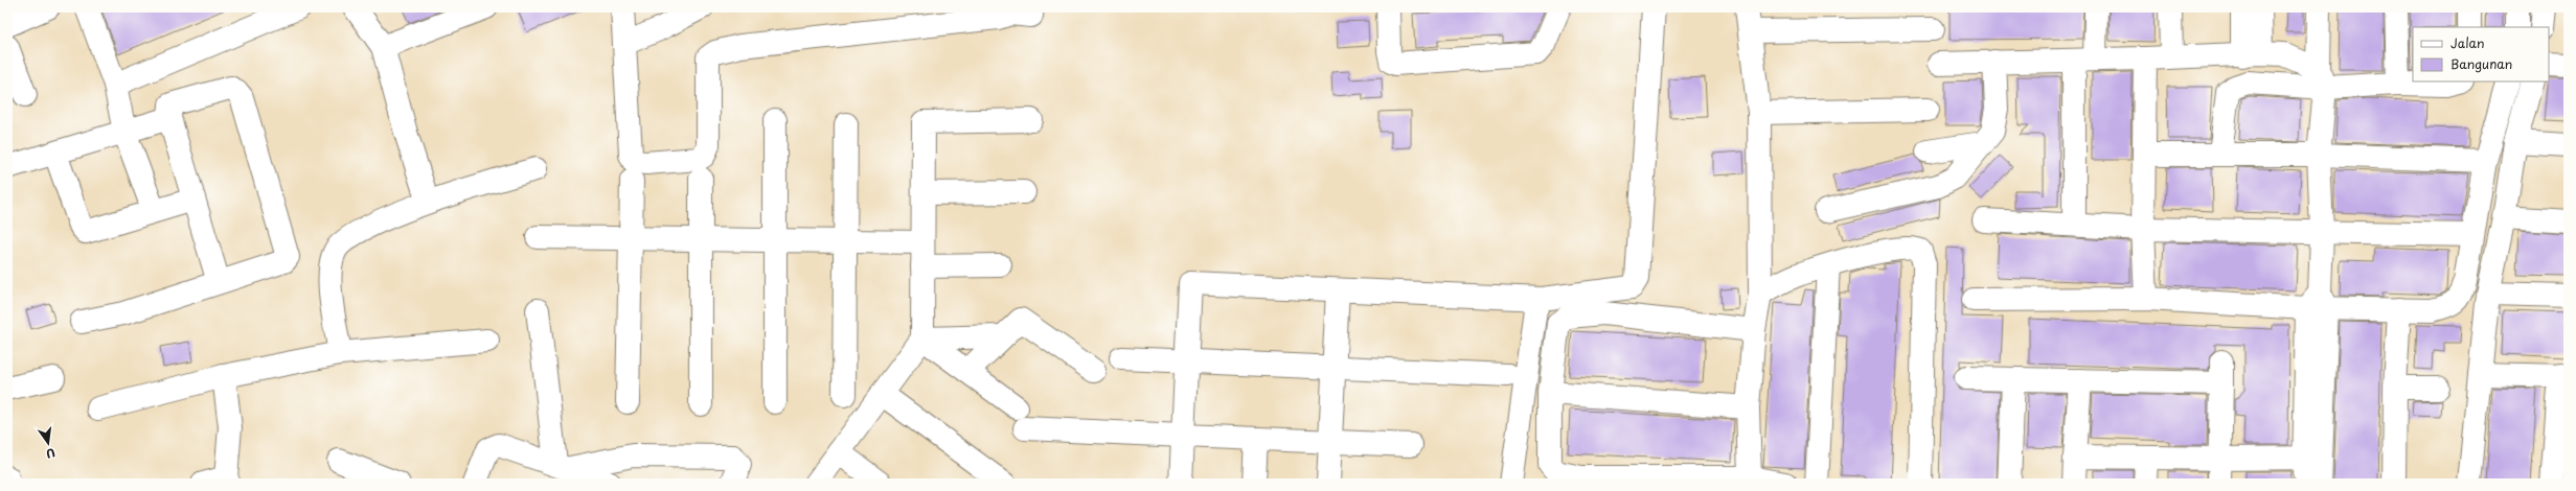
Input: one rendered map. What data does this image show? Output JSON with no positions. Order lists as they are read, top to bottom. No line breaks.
{"legend":["Jalan","Bangunan"],"north":"bottom"}
